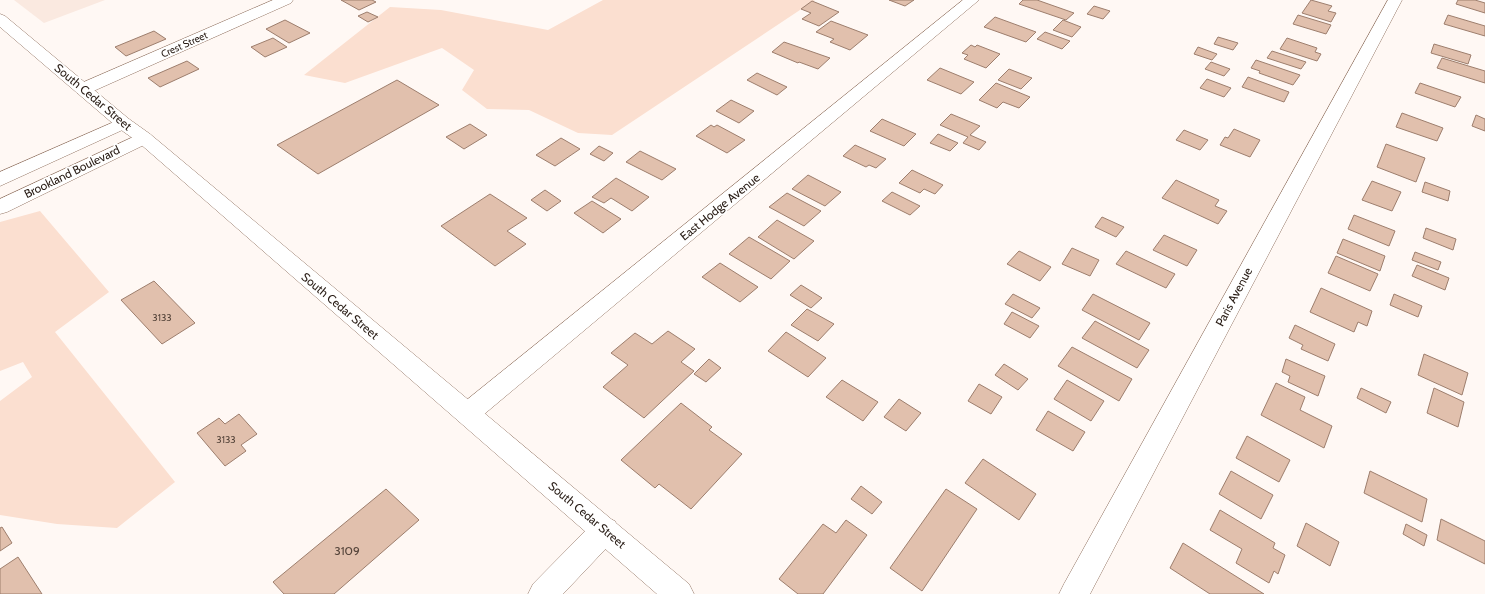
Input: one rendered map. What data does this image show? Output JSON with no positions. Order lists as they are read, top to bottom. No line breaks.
{"streets":{"street":["Crest Street","South Cedar Street","Brookland Boulevard","East Hodge Avenue","Paris Avenue"]},"crossings":[["Crest Street","South Cedar Street"],["South Cedar Street","Brookland Boulevard"],["South Cedar Street","East Hodge Avenue"]],"house_numbers":["3133","3133","3109"]}
